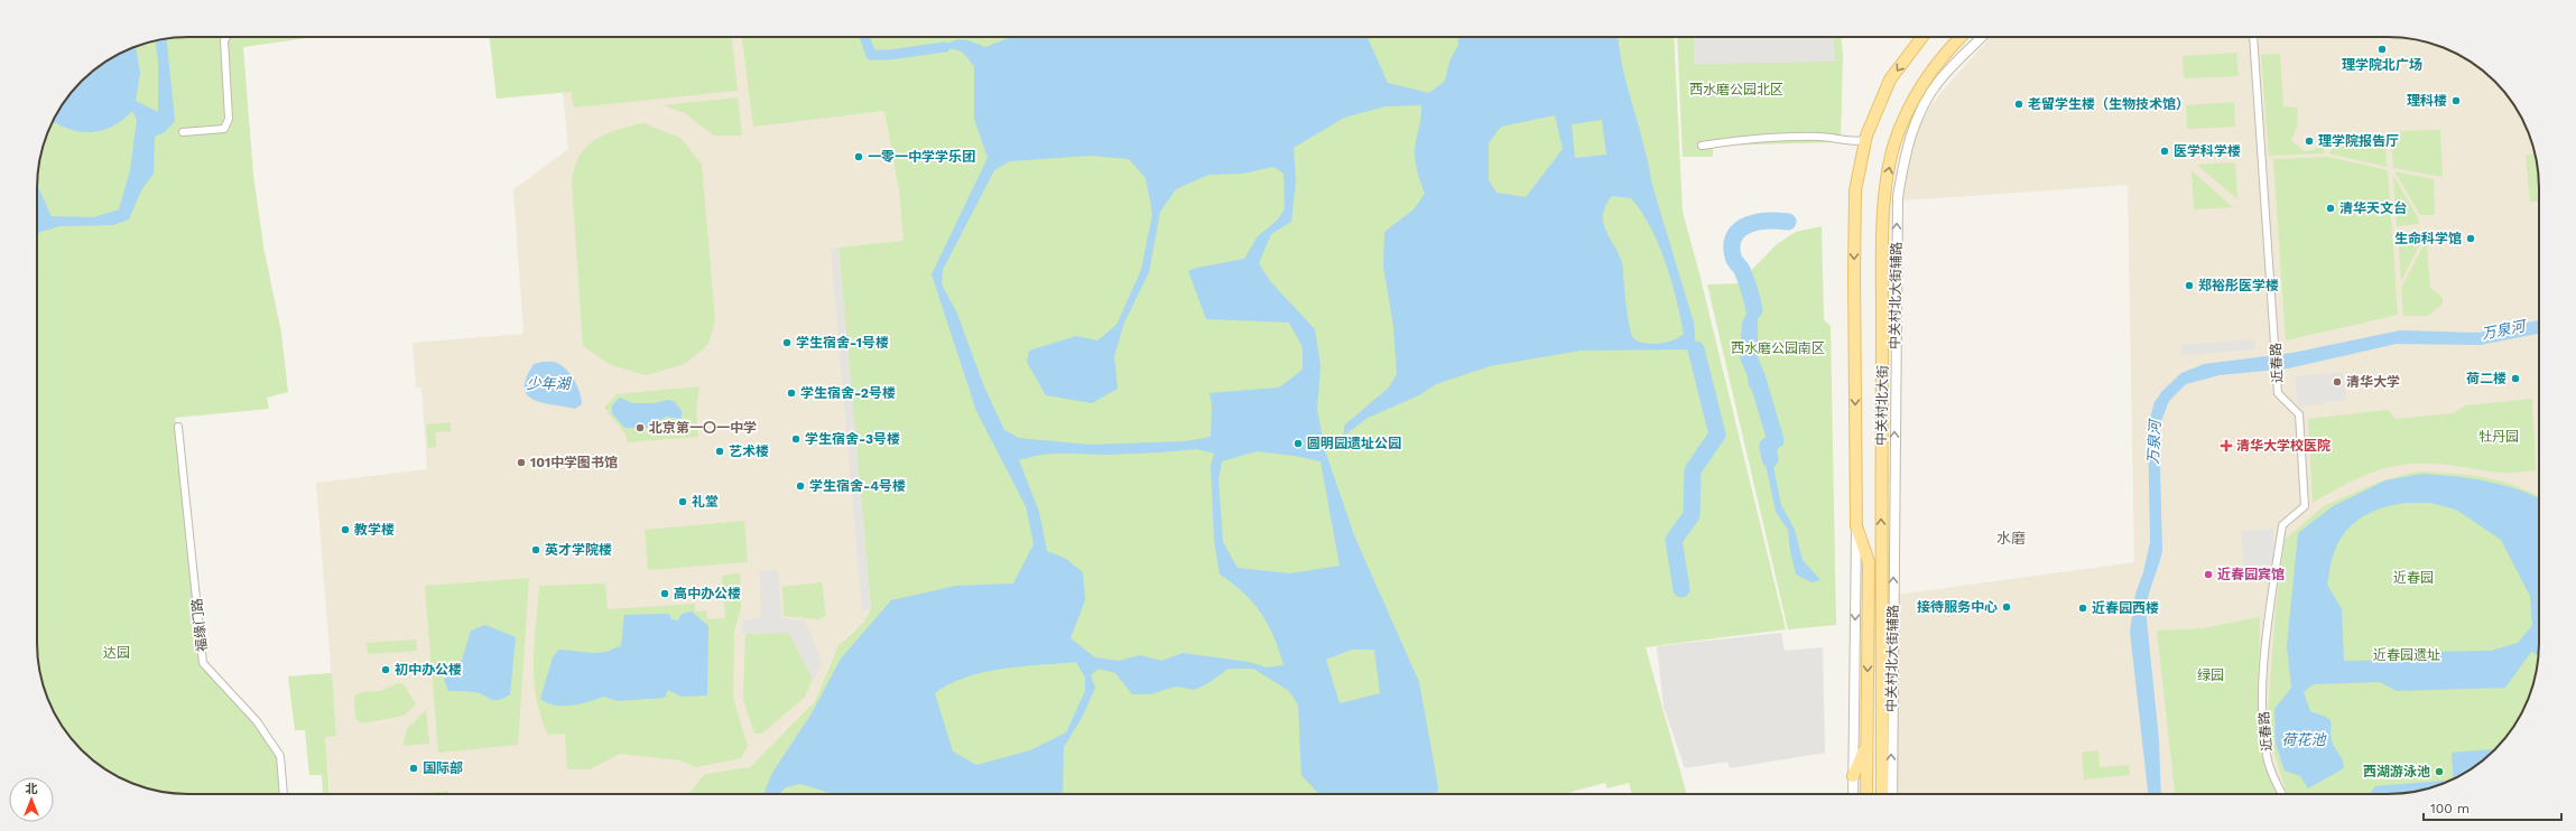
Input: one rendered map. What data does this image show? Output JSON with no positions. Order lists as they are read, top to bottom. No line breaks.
{"streets":{"main road":["中关村北大街"],"street":["中关村北大街辅路","近春路","福缘门路"]},"districts":["水磨"],"water":["万泉河","少年湖","荷花池"],"parks":["西水磨公园北区","西水磨公园南区","牡丹园","近春园","达园","近春园遗址","绿园"],"places":{"other":["理学院北广场","理科楼","老留学生楼（生物技术馆）","理学院报告厅","医学科学楼","一零一中学学乐团","清华天文台","生命科学馆","郑裕彤医学楼","学生宿舍-1号楼","荷二楼","清华大学","学生宿舍-2号楼","北京第一〇一中学","学生宿舍-3号楼","圆明园遗址公园","艺术楼","101中学图书馆","学生宿舍-4号楼","礼堂","教学楼","英才学院楼","近春园宾馆","高中办公楼","接待服务中心","近春园西楼","初中办公楼","国际部","西湖游泳池"],"health":["清华大学校医院"]},"scale_bar":"100 m","north":"top"}
